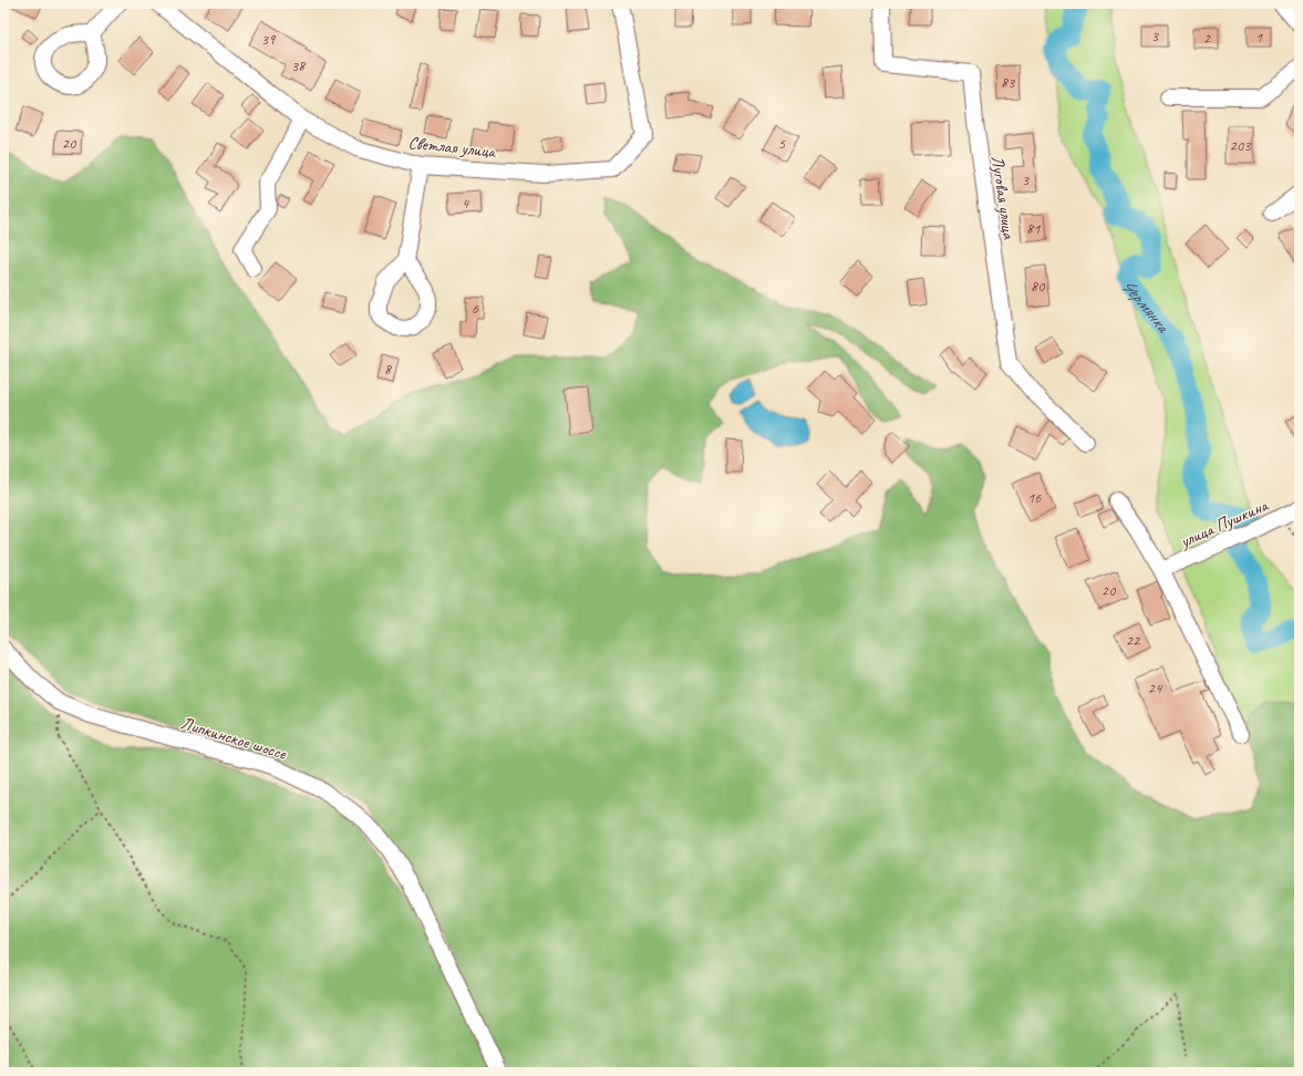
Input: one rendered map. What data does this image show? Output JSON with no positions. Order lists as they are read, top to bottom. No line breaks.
{"streets":{"street":["Светлая улица","Луговая улица","улица Пушкина","Липкинское шоссе"]},"water":["Чермянка"],"house_numbers":["3","1","2","39","38","83","20","5","203","3","4","81","80","6","8","16","20","22","24"]}
